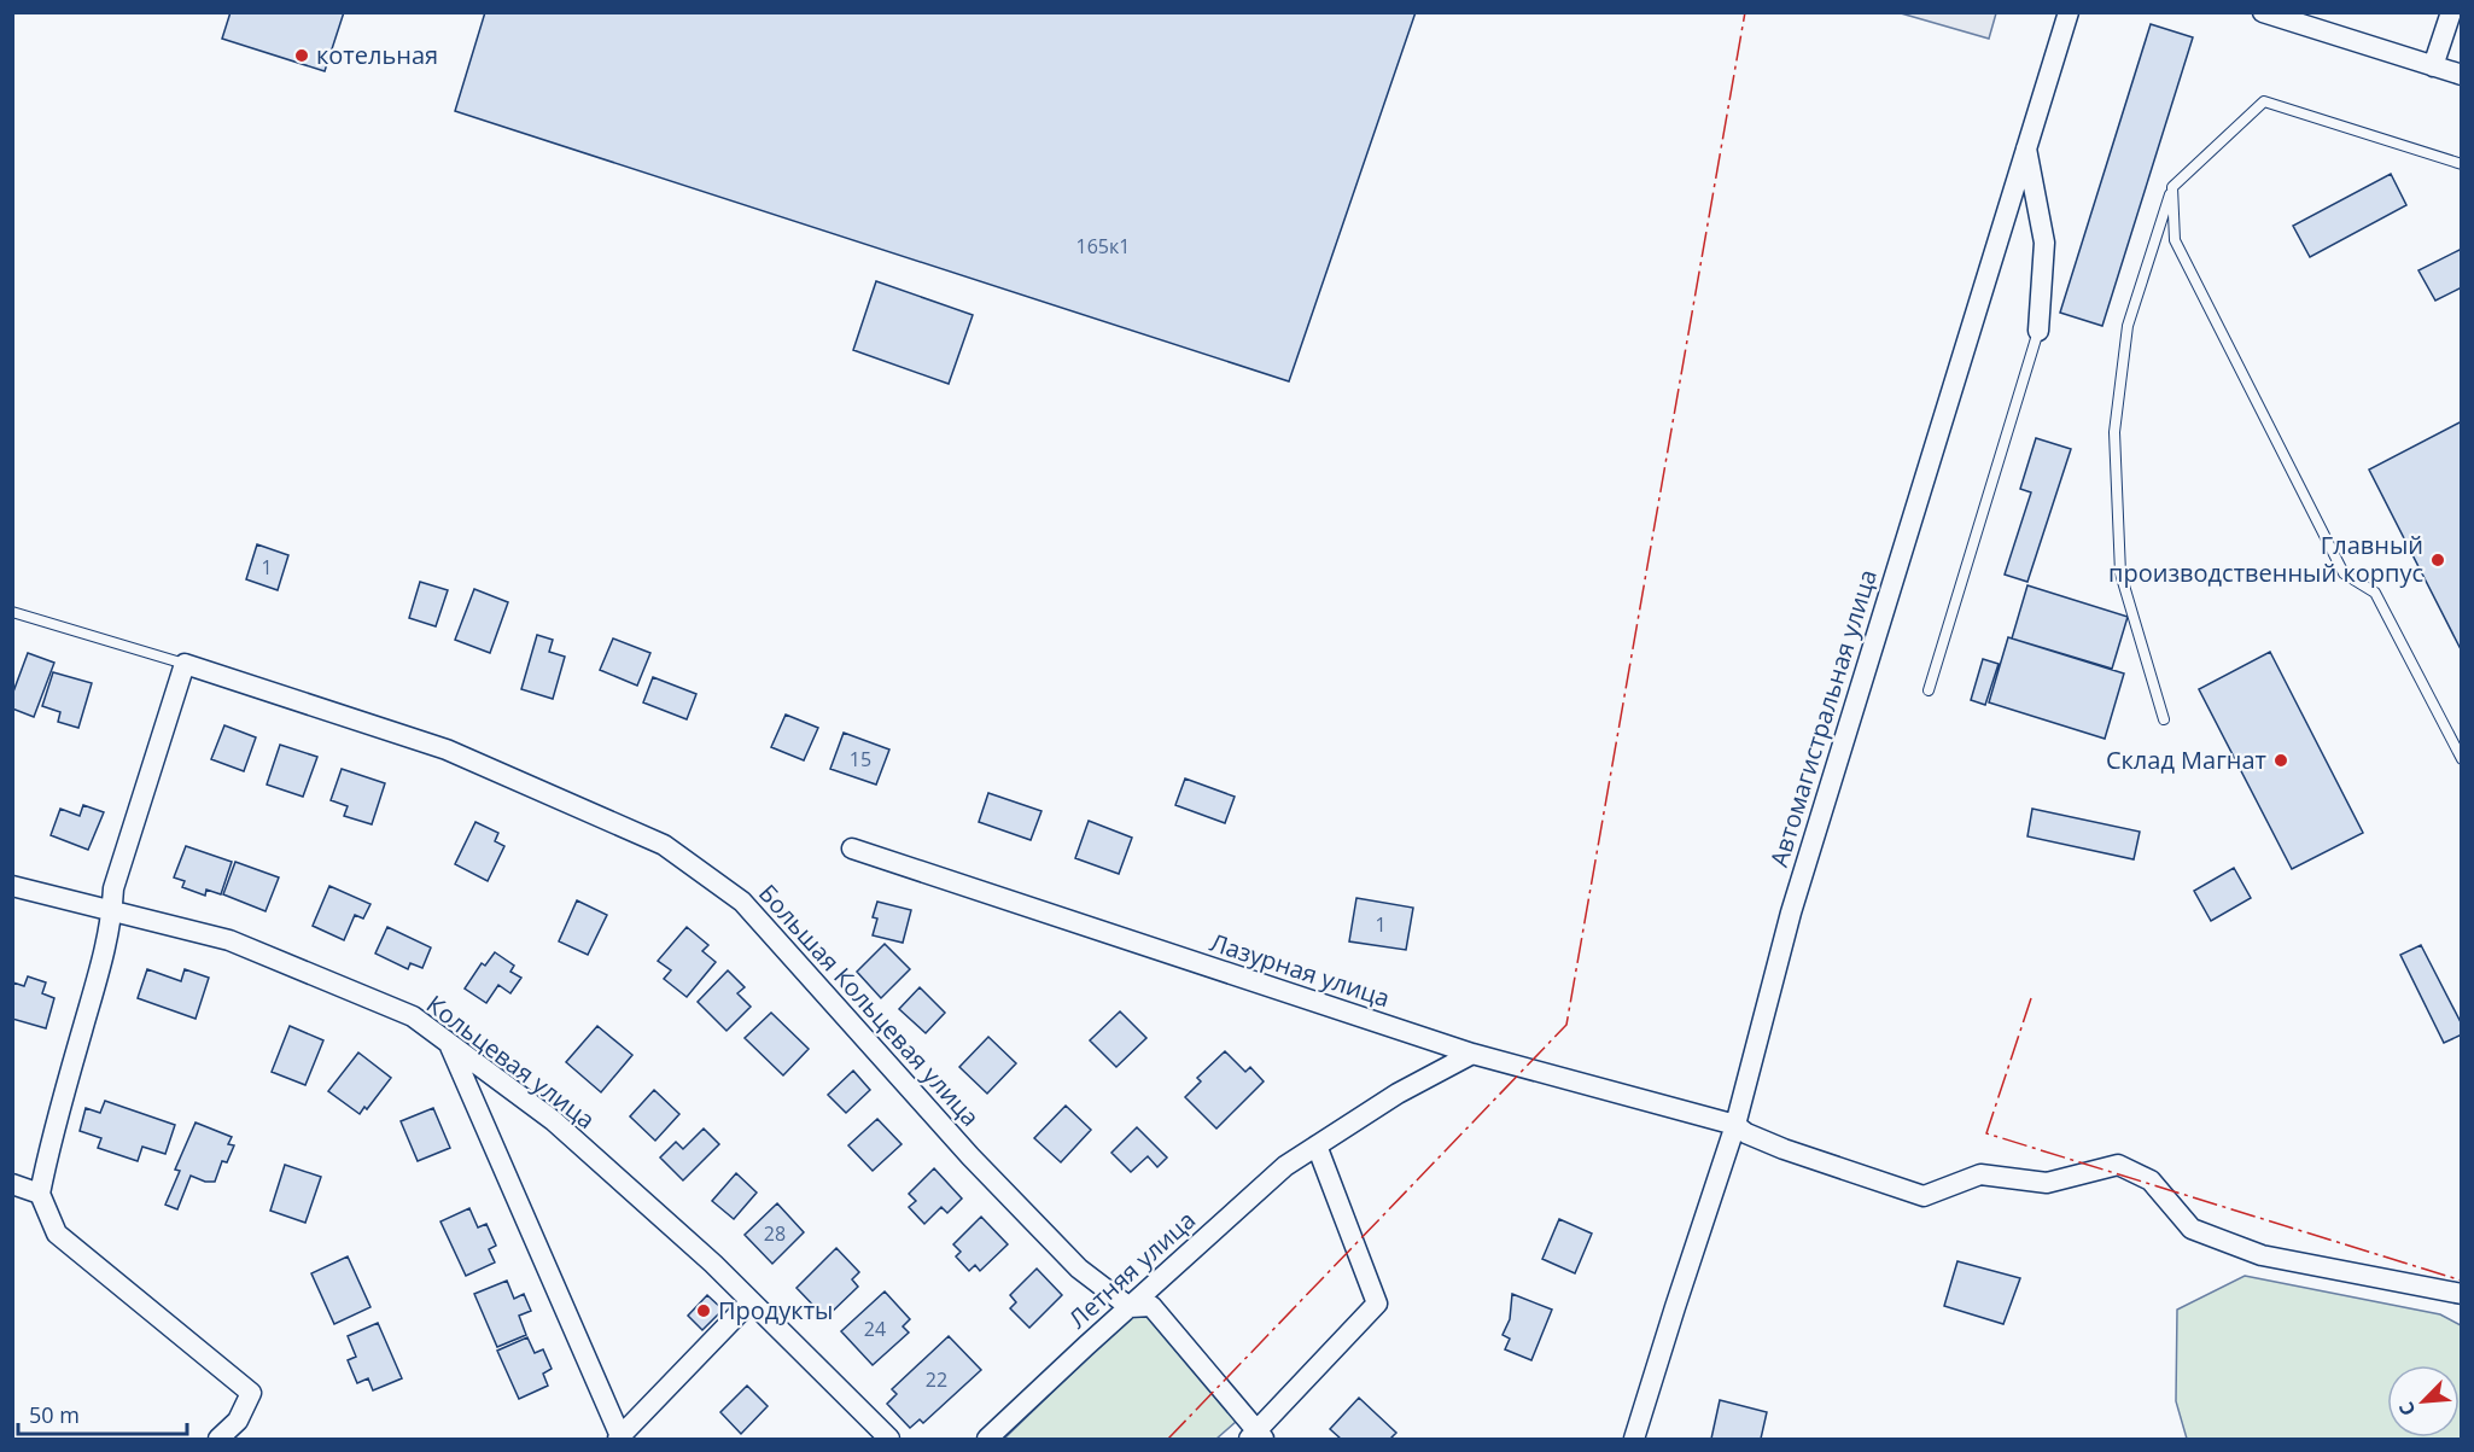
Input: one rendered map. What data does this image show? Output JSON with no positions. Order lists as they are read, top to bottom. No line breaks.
{"streets":{"street":["Автомагистральная улица","Лазурная улица","Большая Кольцевая улица","Кольцевая улица","Летняя улица"]},"crossings":[["Автомагистральная улица","Лазурная улица"],["Лазурная улица","Летняя улица"],["Большая Кольцевая улица","Летняя улица"]],"places":["котельная","Главный производственный корпус","Склад Магнат","Продукты"],"house_numbers":["165к1","1","15","1","28","24","22"],"scale_bar":"50 m","north":"bottom left"}
